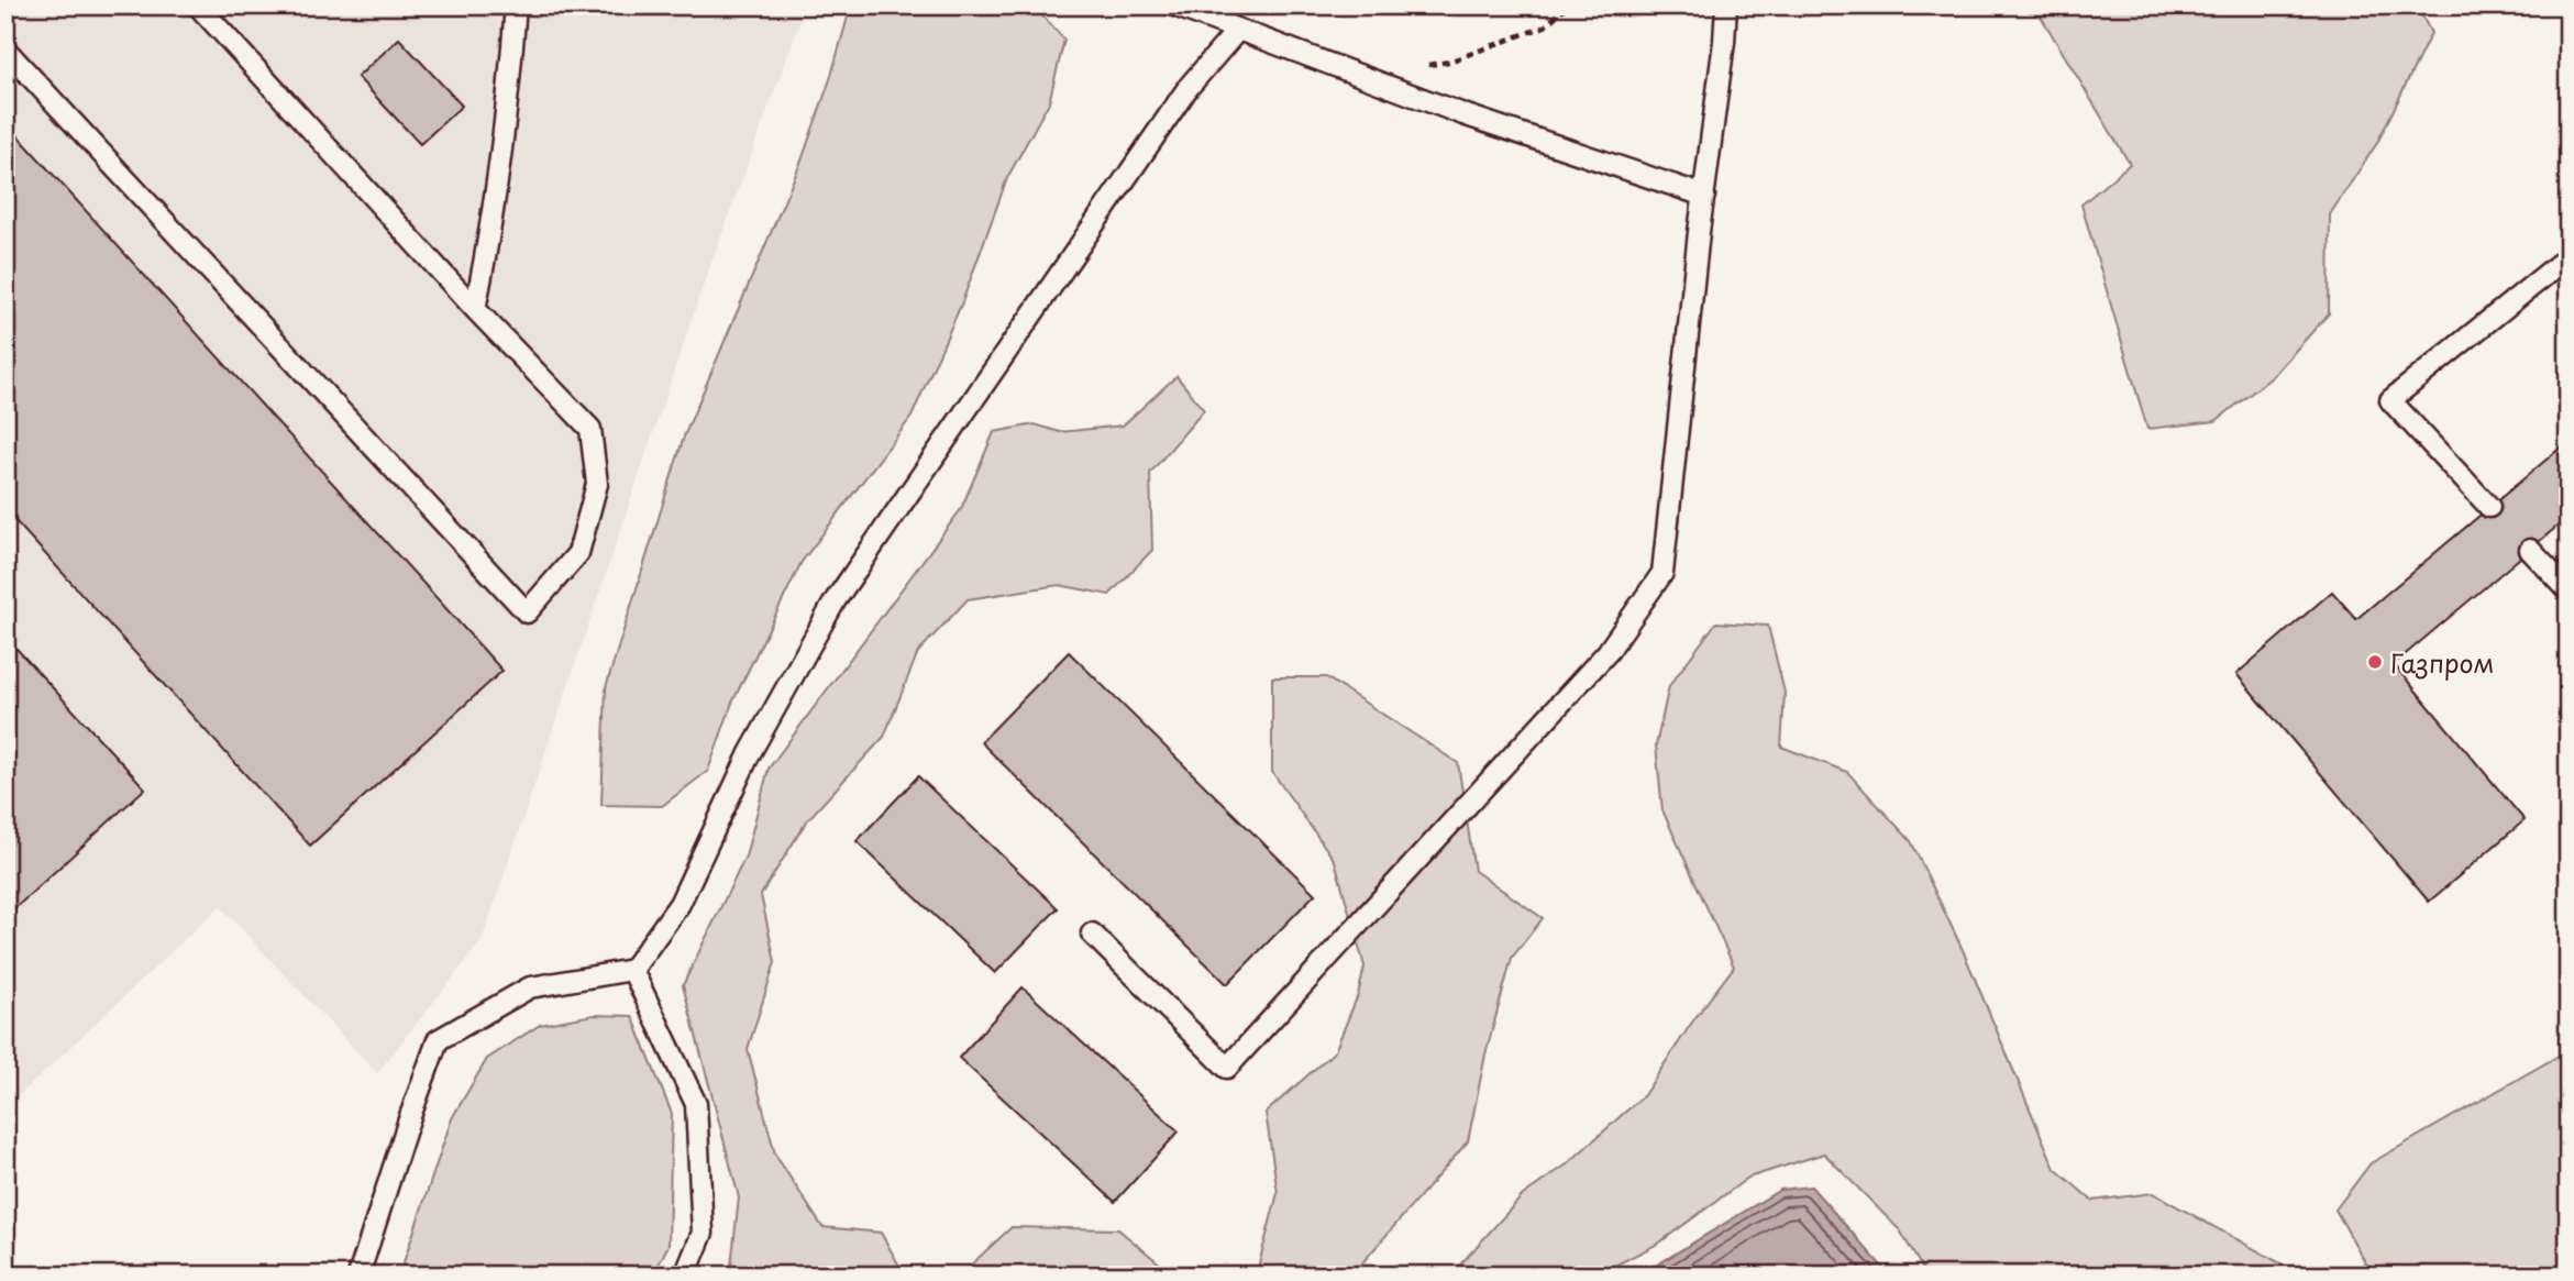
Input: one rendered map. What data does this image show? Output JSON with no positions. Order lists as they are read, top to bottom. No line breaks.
{"places":["Газпром"]}
